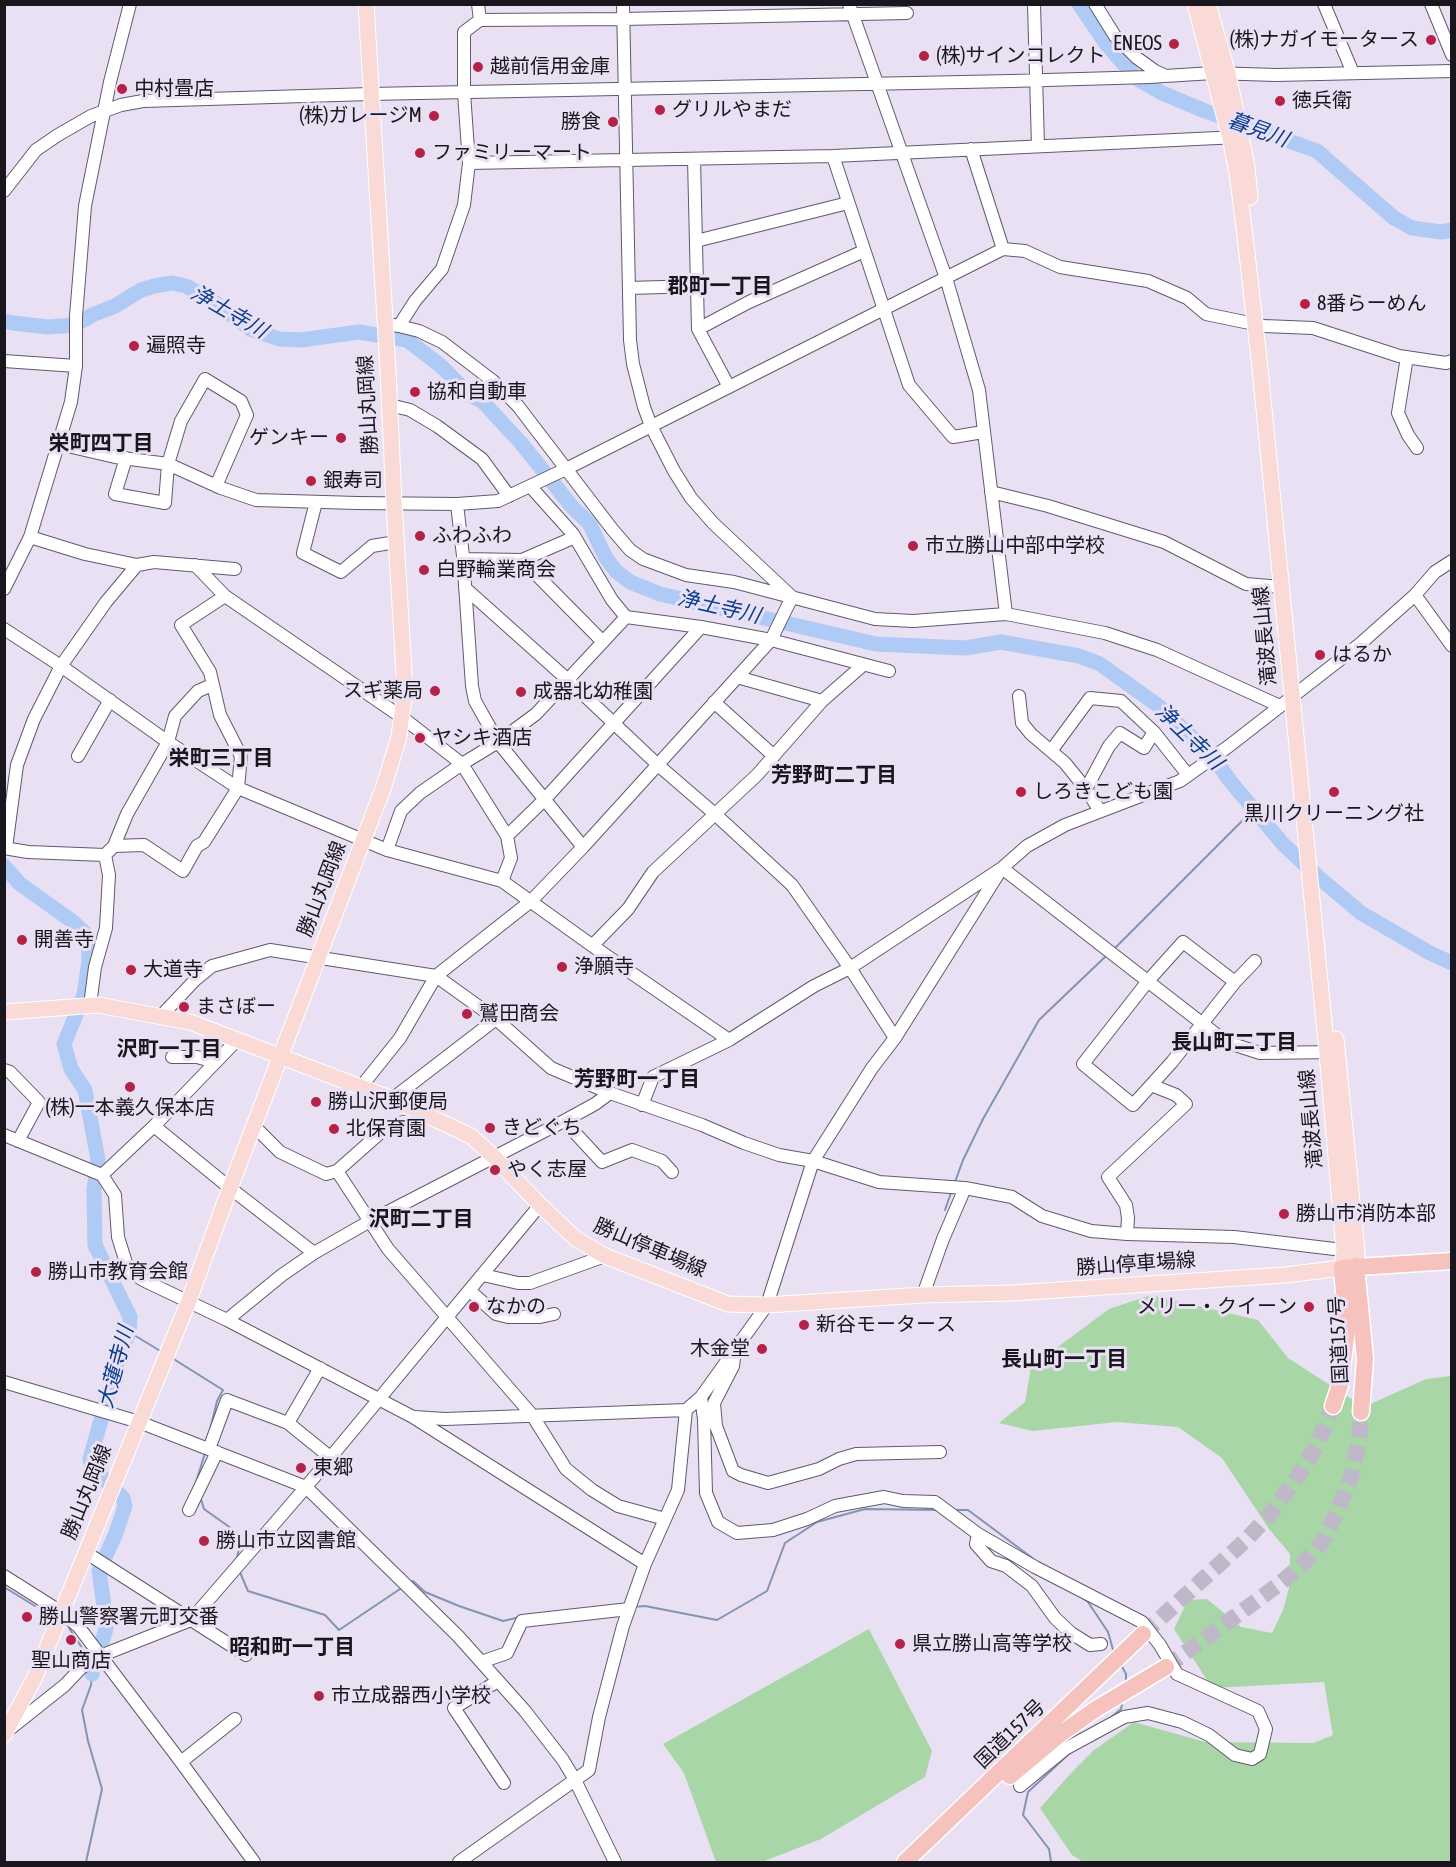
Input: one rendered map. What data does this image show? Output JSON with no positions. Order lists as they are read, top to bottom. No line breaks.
{"streets":{"highway":["国道157号"],"main road":["勝山丸岡線","滝波長山線","勝山停車場線"]},"crossings":[["勝山丸岡線","勝山停車場線"],["滝波長山線","勝山停車場線"],["滝波長山線","国道157号"],["勝山停車場線","国道157号"]],"districts":["郡町一丁目","栄町四丁目","栄町三丁目","芳野町二丁目","長山町二丁目","沢町一丁目","芳野町一丁目","沢町二丁目","長山町一丁目","昭和町一丁目"],"water":["暮見川","浄土寺川","大蓮寺川"],"places":["(株)ナガイモータース","ENEOS","(株)サインコレクト","越前信用金庫","中村畳店","徳兵衛","グリルやまだ","(株)ガレージM","勝食","ファミリーマート","8番らーめん","遍照寺","協和自動車","ゲンキー","銀寿司","ふわふわ","市立勝山中部中学校","白野輪業商会","はるか","スギ薬局","成器北幼稚園","ヤシキ酒店","しろきこども園","黒川クリーニング社","開善寺","浄願寺","大道寺","まさぼー","鷲田商会","(株)一本義久保本店","勝山沢郵便局","きどぐち","北保育園","やく志屋","勝山市消防本部","勝山市教育会館","なかの","メリー・クイーン","新谷モータース","木金堂","東郷","勝山市立図書館","勝山警察署元町交番","聖山商店","県立勝山高等学校","市立成器西小学校"]}
